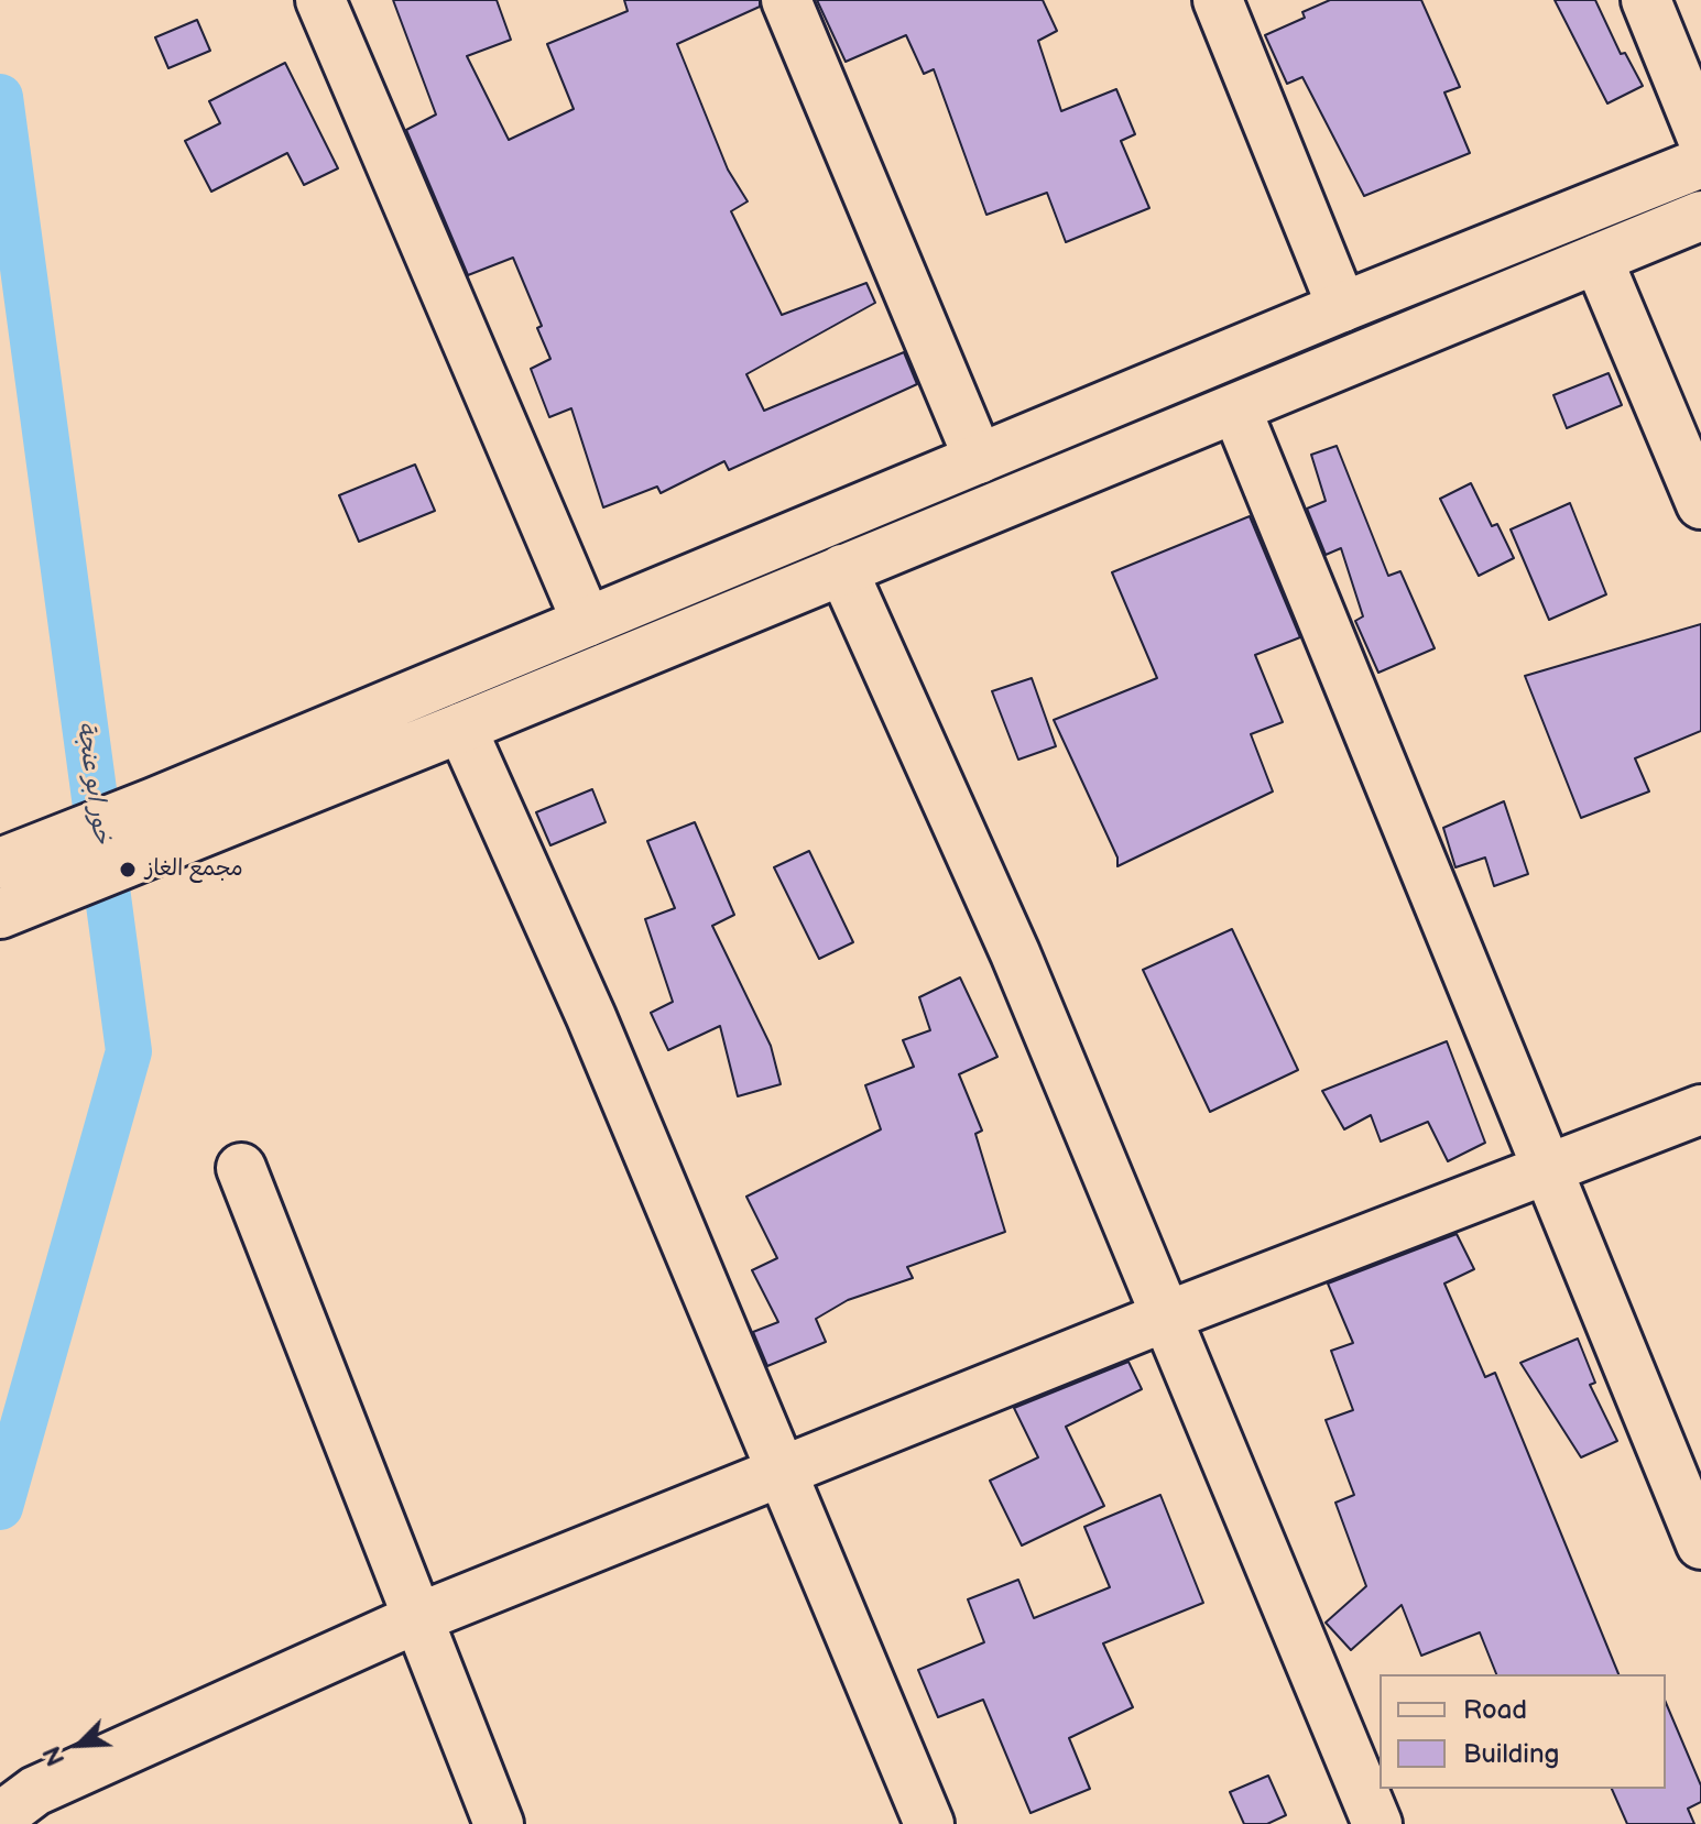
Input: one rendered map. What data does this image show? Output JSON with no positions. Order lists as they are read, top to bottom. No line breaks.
{"water":["خور ابو عنجة"],"places":["مجمع الغاز"],"legend":["Road","Building"],"north":"bottom left"}
